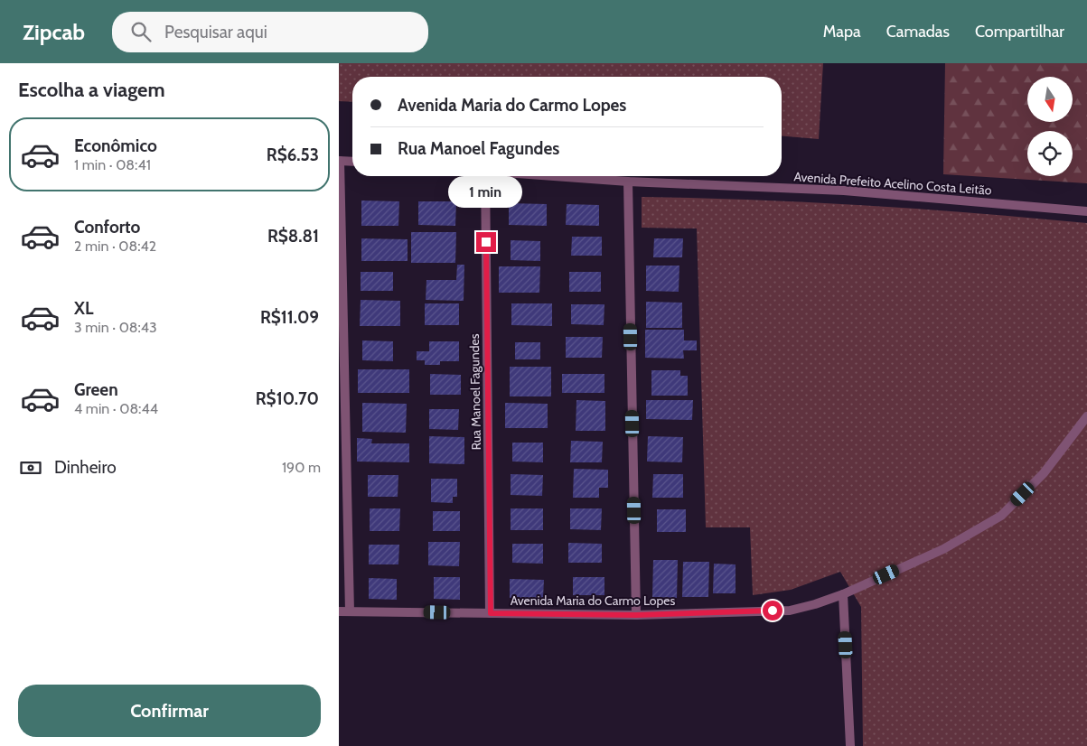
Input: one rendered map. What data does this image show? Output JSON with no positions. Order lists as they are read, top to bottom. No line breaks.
{"streets":{"street":["Avenida Prefeito Acelino Costa Leitão","Rua Manoel Fagundes","Avenida Maria do Carmo Lopes"]},"crossings":[["Rua Manoel Fagundes","Avenida Maria do Carmo Lopes"]],"north":"bottom","page":{"header":"Zipcab","search":"Pesquisar aqui","nav":["Mapa","Camadas","Compartilhar"],"heading":"Escolha a viagem","banner":["Avenida Maria do Carmo Lopes","Rua Manoel Fagundes"],"list":[{"name":"Econômico","note":"1 min · 08:41","value":"R$6.53"},{"name":"Conforto","note":"2 min · 08:42","value":"R$8.81"},{"name":"XL","note":"3 min · 08:43","value":"R$11.09"},{"name":"Green","note":"4 min · 08:44","value":"R$10.70"}],"bubble":"1 min","pay":["Dinheiro","190 m"],"buttons":"Confirmar"}}
